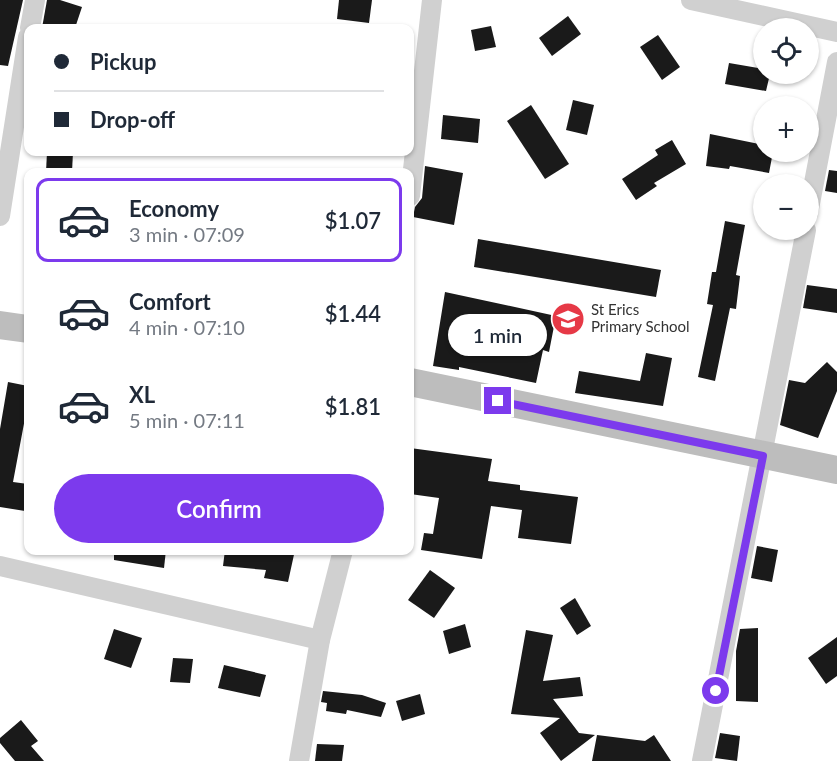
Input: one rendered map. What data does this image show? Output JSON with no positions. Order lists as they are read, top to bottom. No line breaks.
{"places":{"school or university":["St Erics Primary School"]},"page":{"map_buttons":["+","−"],"banner":["Pickup","Drop-off"],"list":[{"name":"Economy","note":"3 min · 07:09","value":"$1.07"},{"name":"Comfort","note":"4 min · 07:10","value":"$1.44"},{"name":"XL","note":"5 min · 07:11","value":"$1.81"}],"bubble":"1 min","buttons":"Confirm"}}
